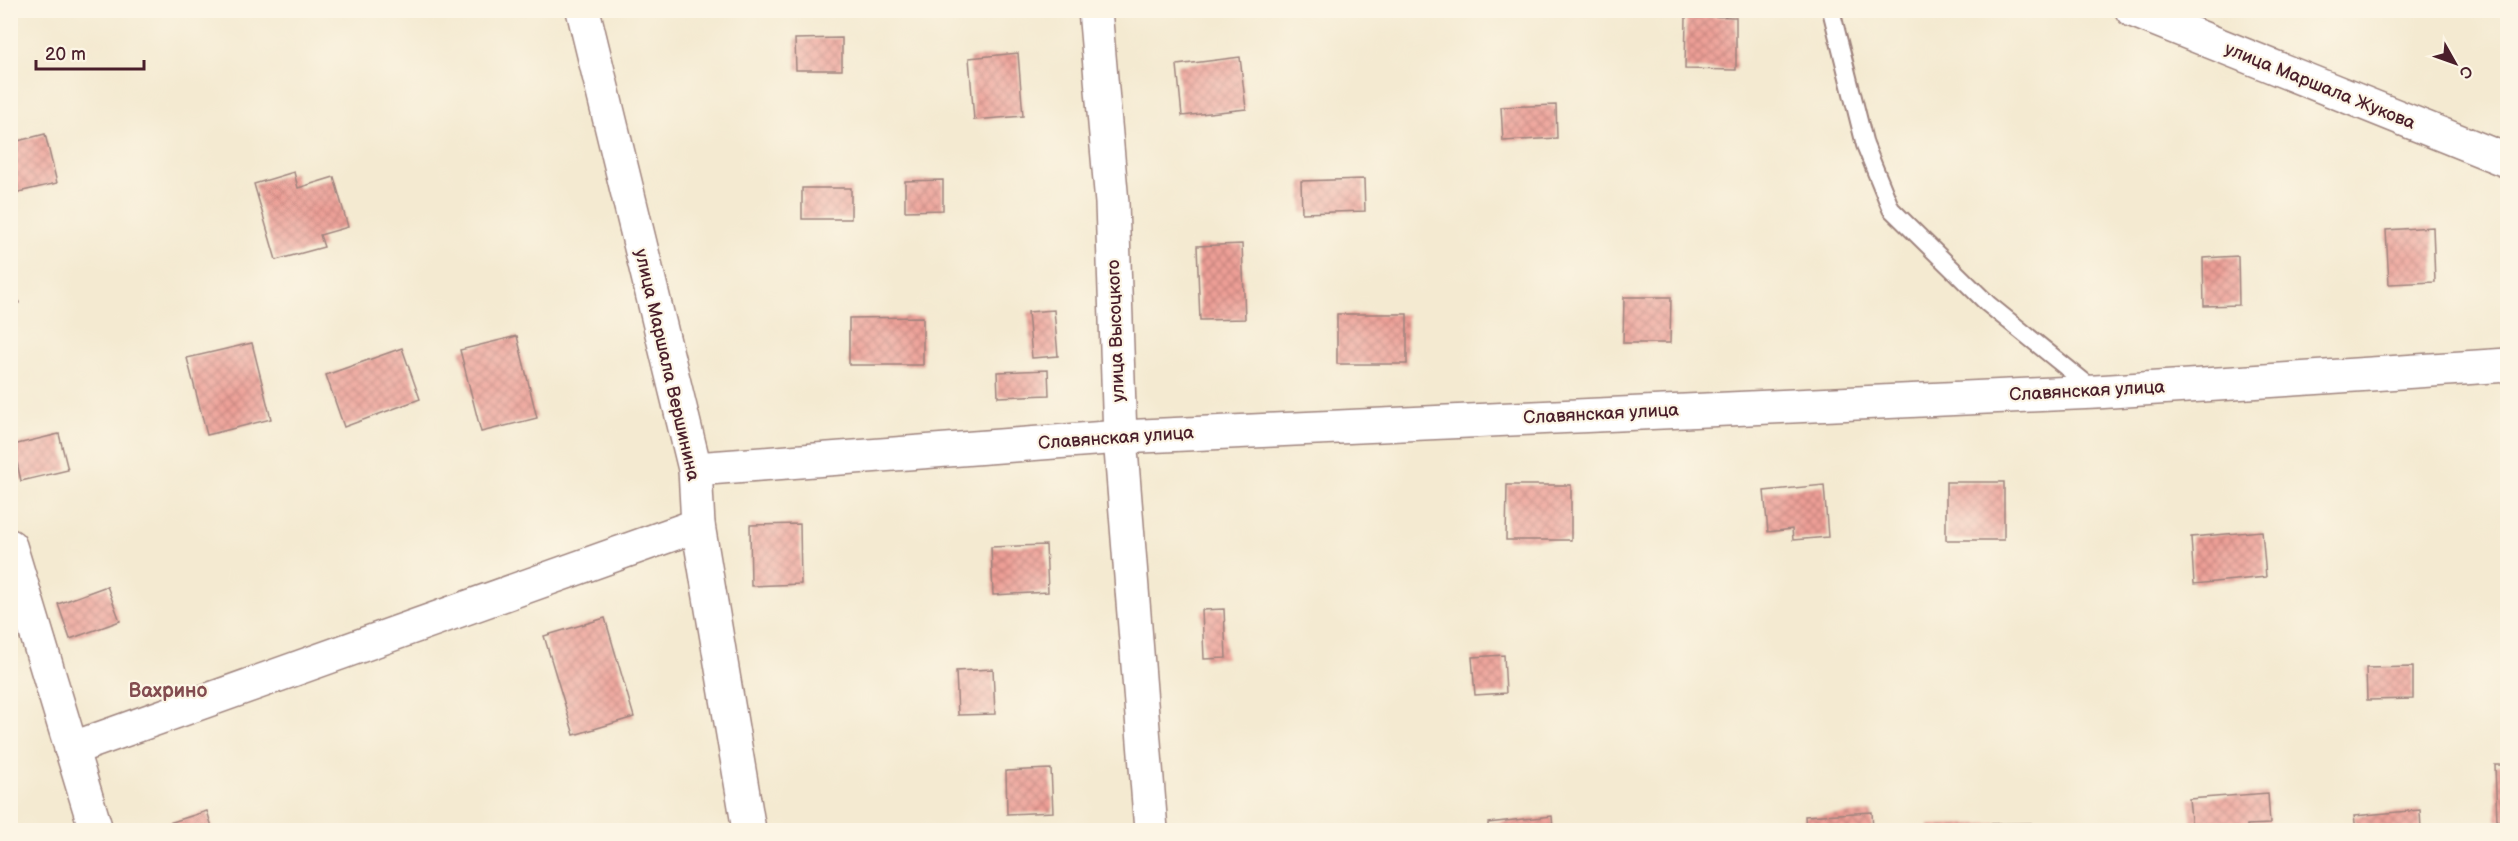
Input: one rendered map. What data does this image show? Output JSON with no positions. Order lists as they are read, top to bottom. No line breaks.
{"streets":{"street":["улица Маршала Жукова","улица Высоцкого","улица Маршала Вершинина","Славянская улица"]},"crossings":[["улица Высоцкого","Славянская улица"],["улица Маршала Вершинина","Славянская улица"]],"districts":["Вахрино"],"scale_bar":"20 m","north":"bottom right"}
